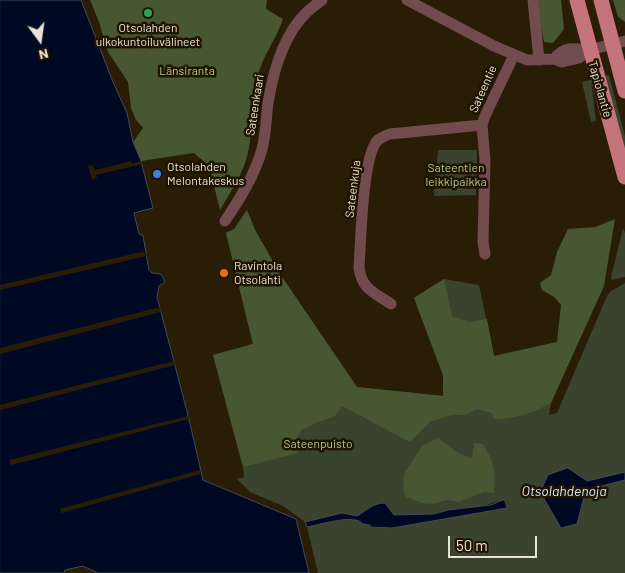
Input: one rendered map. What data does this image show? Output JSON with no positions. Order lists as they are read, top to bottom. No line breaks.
{"streets":{"main road":["Tapiolantie"],"street":["Sateentie","Sateenkaari","Sateenkuja"]},"crossings":[["Sateentie","Sateenkuja"]],"water":["Otsolahdenoja"],"parks":["Länsiranta","Sateentien leikkipaikka","Sateenpuisto"],"places":["Otsolahden ulkokuntoiluvälineet","Otsolahden Melontakeskus","Ravintola Otsolahti"],"scale_bar":"50 m","north":"bottom"}
